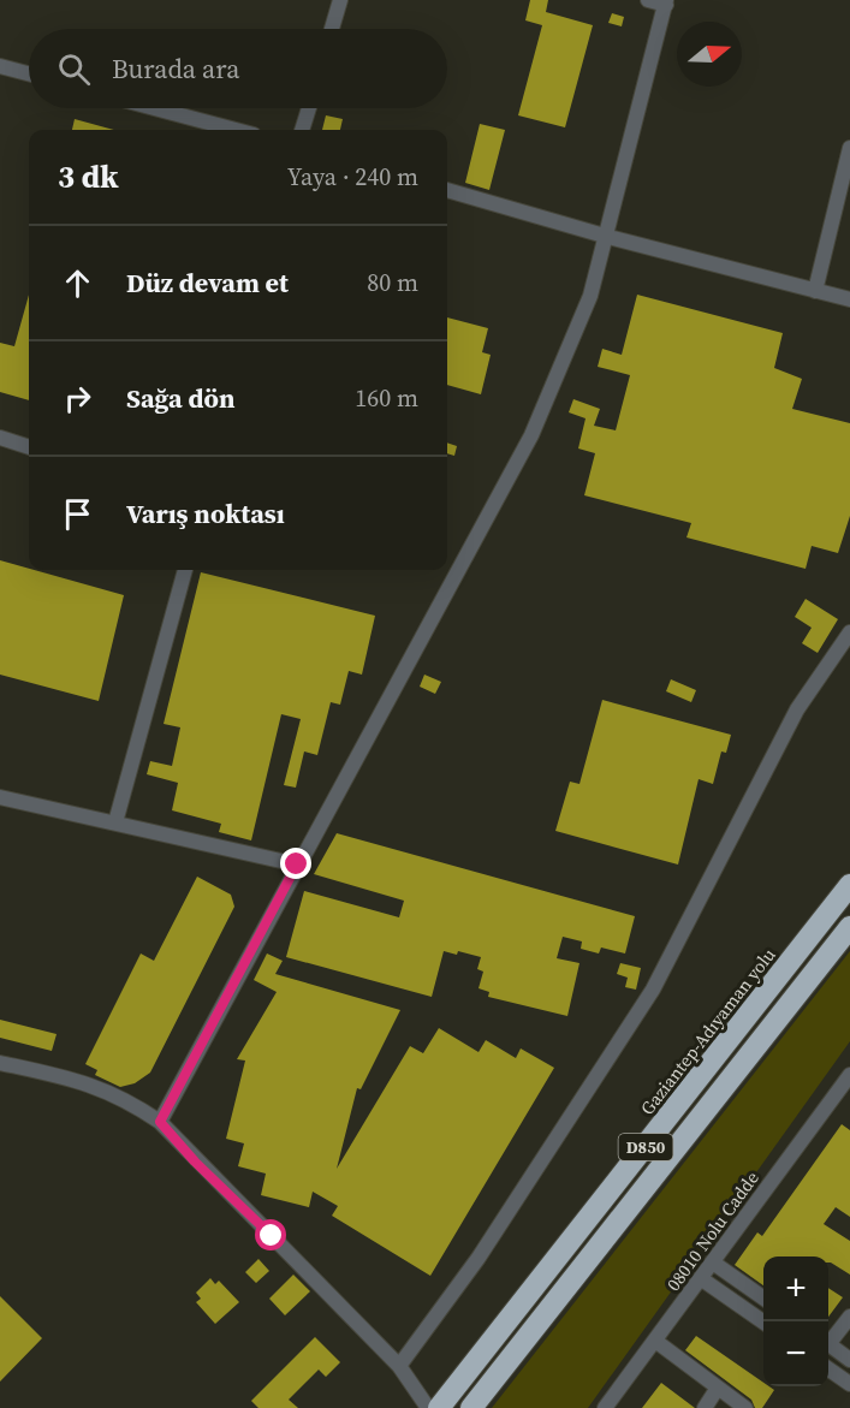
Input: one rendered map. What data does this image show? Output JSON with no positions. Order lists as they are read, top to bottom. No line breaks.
{"streets":{"highway":["Gaziantep-Adıyaman yolu","D850"],"street":["08010 Nolu Cadde"]},"north":"right","page":{"search":"Burada ara","heading":["3 dk","Yaya · 240 m"],"list":[["Düz devam et","80 m"],["Sağa dön","160 m"],"Varış noktası"],"map_buttons":["+","−"]}}
